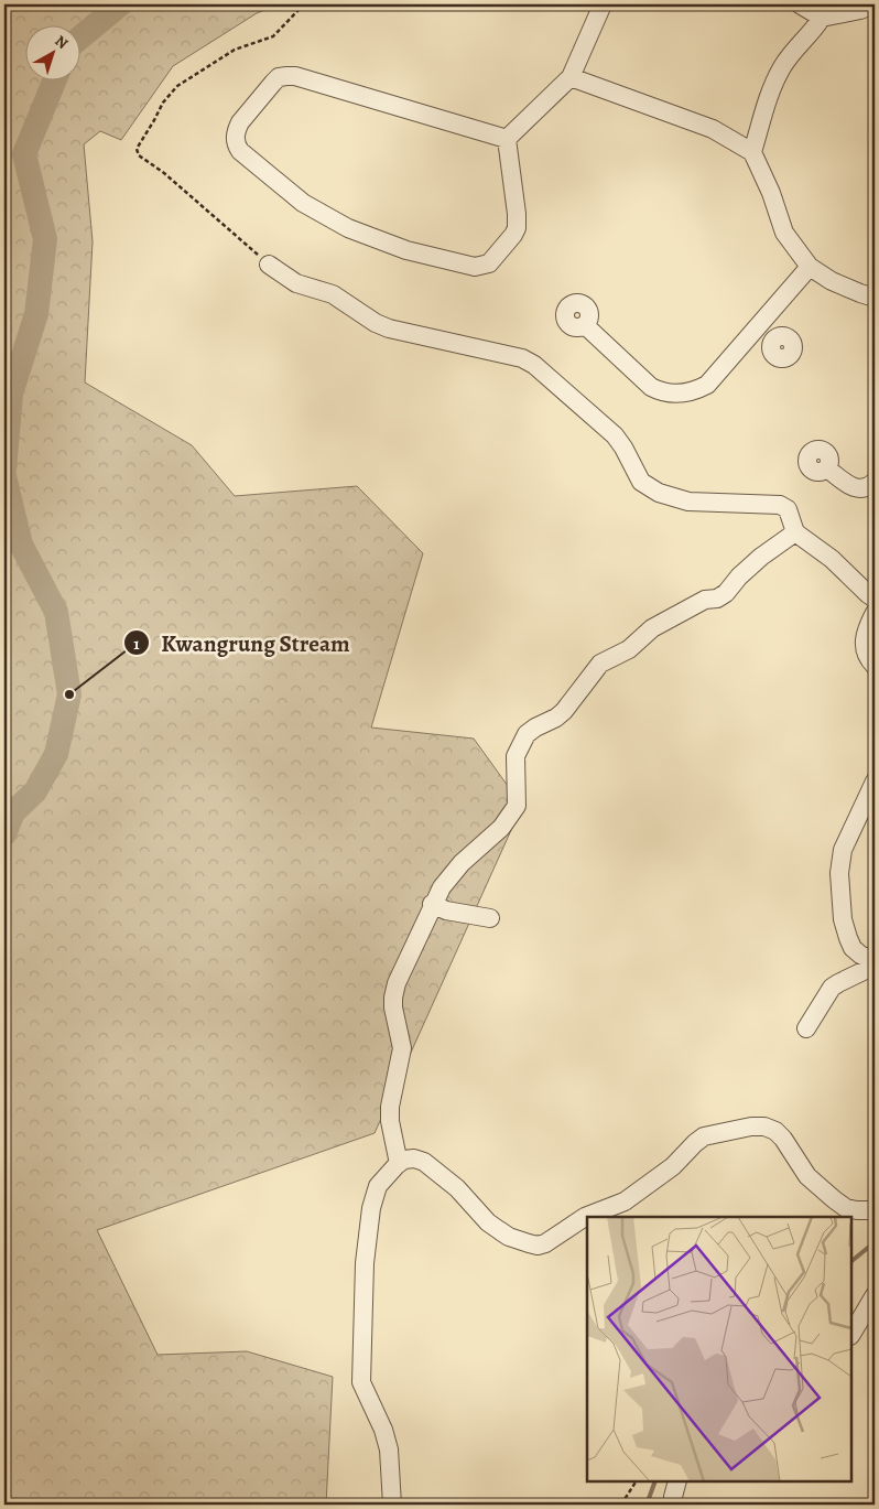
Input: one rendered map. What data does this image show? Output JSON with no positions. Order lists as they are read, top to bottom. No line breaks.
{"places":["Kwangrung Stream"],"north":"top right"}
